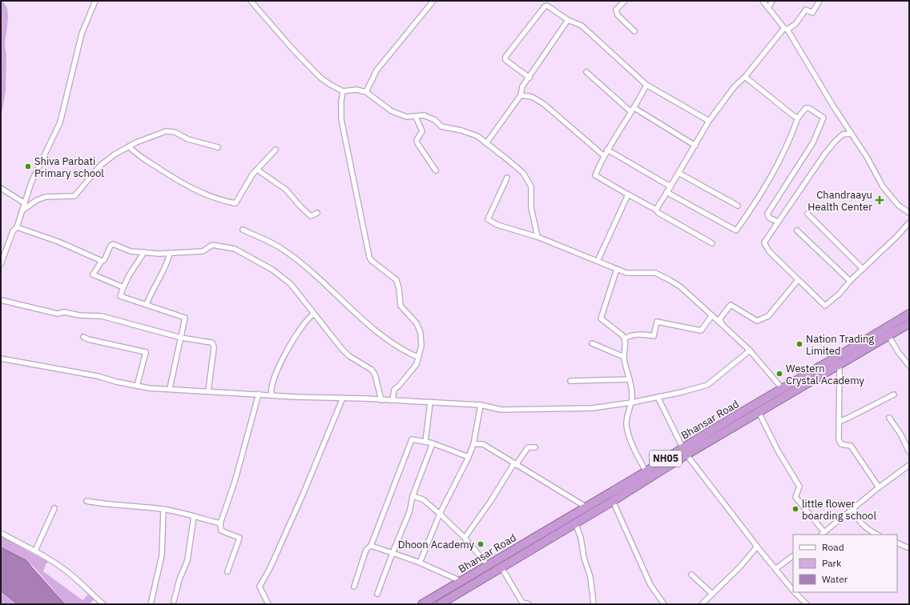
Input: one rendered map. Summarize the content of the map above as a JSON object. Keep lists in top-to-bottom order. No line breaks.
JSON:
{"streets":{"highway":["Bhansar Road","NH05"]},"places":{"other":["Shiva Parbati Primary school","Nation Trading Limited","Western Crystal Academy","little flower boarding school","Dhoon Academy"],"health":["Chandraayu Health Center"]},"legend":["Road","Park","Water"]}
